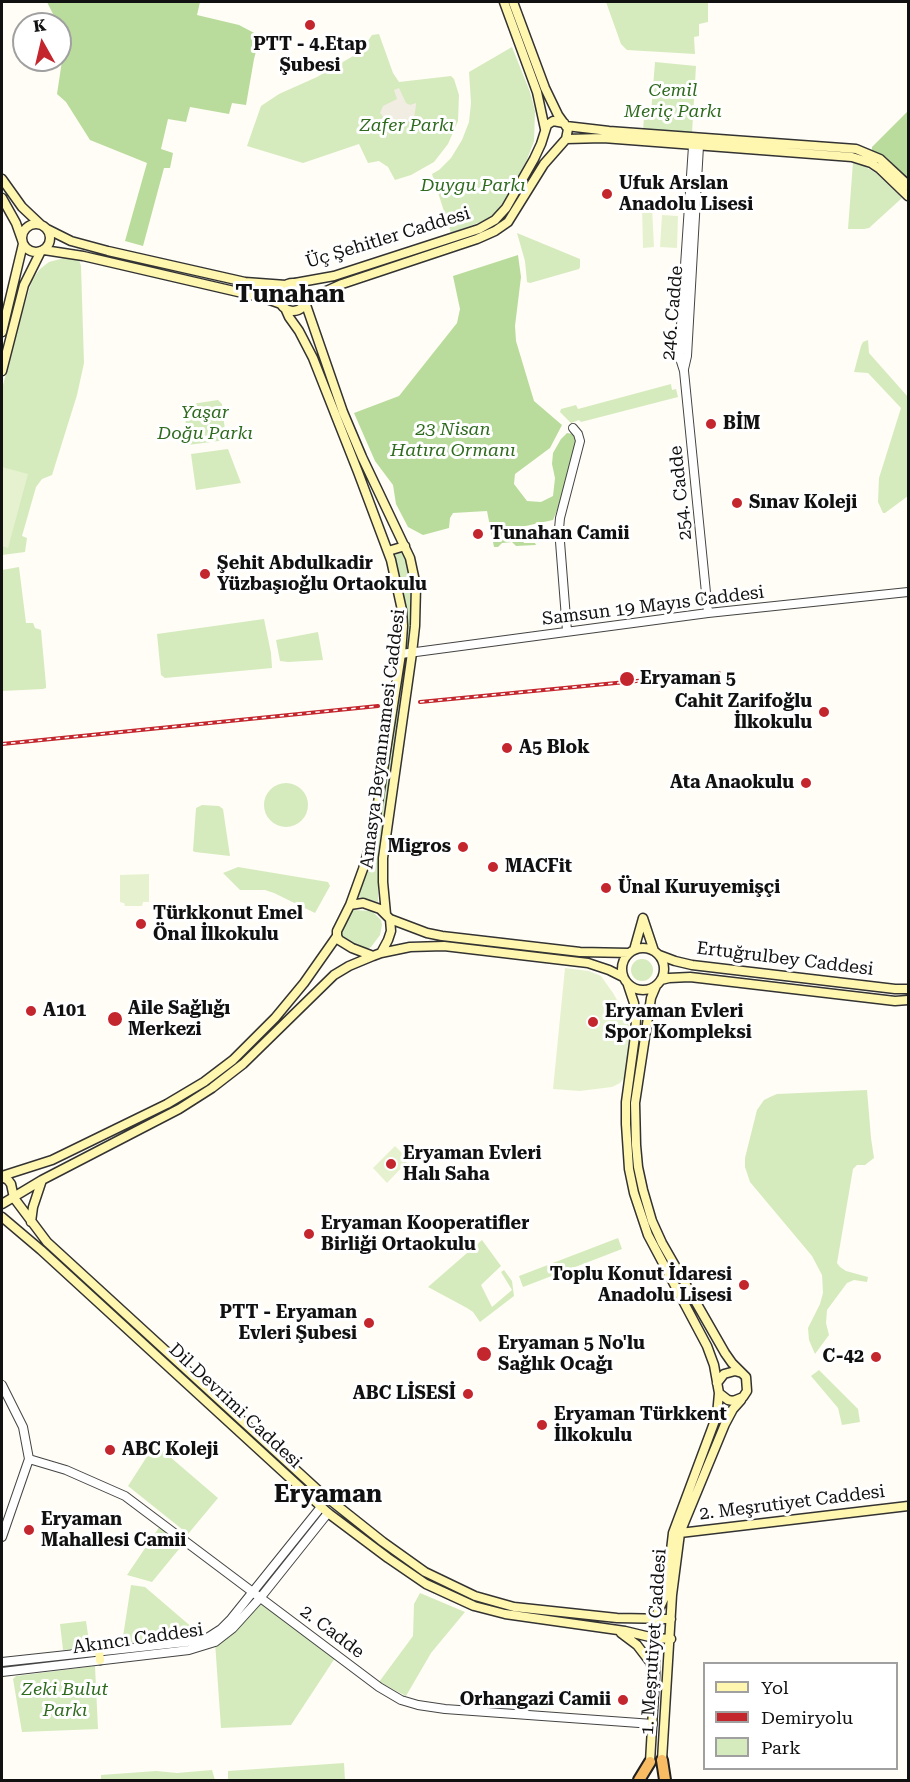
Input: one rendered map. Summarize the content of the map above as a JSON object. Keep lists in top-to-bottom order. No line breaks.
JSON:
{"streets":{"main road":["Üç Şehitler Caddesi","Amasya Beyannamesi Caddesi","Ertuğrulbey Caddesi","Dil Devrimi Caddesi","2. Meşrutiyet Caddesi","1. Meşrutiyet Caddesi"],"street":["246. Cadde","254. Cadde","Samsun 19 Mayıs Caddesi","2. Cadde","Akıncı Caddesi"]},"crossings":[["Üç Şehitler Caddesi","Amasya Beyannamesi Caddesi"],["246. Cadde","254. Cadde"],["254. Cadde","Samsun 19 Mayıs Caddesi"],["Samsun 19 Mayıs Caddesi","Amasya Beyannamesi Caddesi"],["Dil Devrimi Caddesi","Akıncı Caddesi"],["Dil Devrimi Caddesi","1. Meşrutiyet Caddesi"],["2. Meşrutiyet Caddesi","1. Meşrutiyet Caddesi"],["2. Cadde","Akıncı Caddesi"],["2. Cadde","1. Meşrutiyet Caddesi"]],"districts":["Tunahan","Eryaman"],"parks":["Cemil Meriç Parkı","Zafer Parkı","Duygu Parkı","Yaşar Doğu Parkı","23 Nisan Hatıra Ormanı","Zeki Bulut Parkı"],"places":["PTT - 4.Etap Şubesi","Ufuk Arslan Anadolu Lisesi","BİM","Sınav Koleji","Tunahan Camii","Şehit Abdulkadir Yüzbaşıoğlu Ortaokulu","Eryaman 5","Cahit Zarifoğlu İlkokulu","A5 Blok","Ata Anaokulu","Migros","MACFit","Ünal Kuruyemişçi","Türkkonut Emel Önal İlkokulu","A101","Aile Sağlığı Merkezi","Eryaman Evleri Spor Kompleksi","Eryaman Evleri Halı Saha","Eryaman Kooperatifler Birliği Ortaokulu","Toplu Konut İdaresi Anadolu Lisesi","PTT - Eryaman Evleri Şubesi","Eryaman 5 No'lu Sağlık Ocağı","C-42","ABC LİSESİ","Eryaman Türkkent İlkokulu","ABC Koleji","Eryaman Mahallesi Camii","Orhangazi Camii"],"legend":["Yol","Demiryolu","Park"],"north":"top"}
